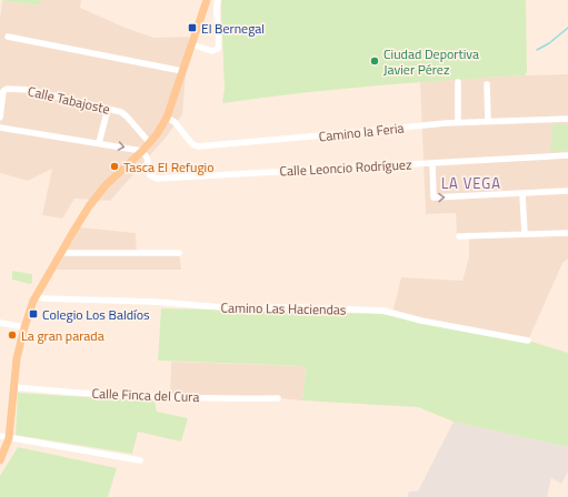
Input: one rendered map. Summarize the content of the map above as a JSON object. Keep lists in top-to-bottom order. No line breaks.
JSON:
{"streets":{"street":["Calle Tabajoste","Camino la Feria","Calle Leoncio Rodríguez","Camino Las Haciendas","Calle Finca del Cura"]},"districts":["LA VEGA"],"places":{"transit":["El Bernegal","Colegio Los Baldíos"],"other":["Ciudad Deportiva Javier Pérez","Tasca El Refugio","La gran parada"]}}
